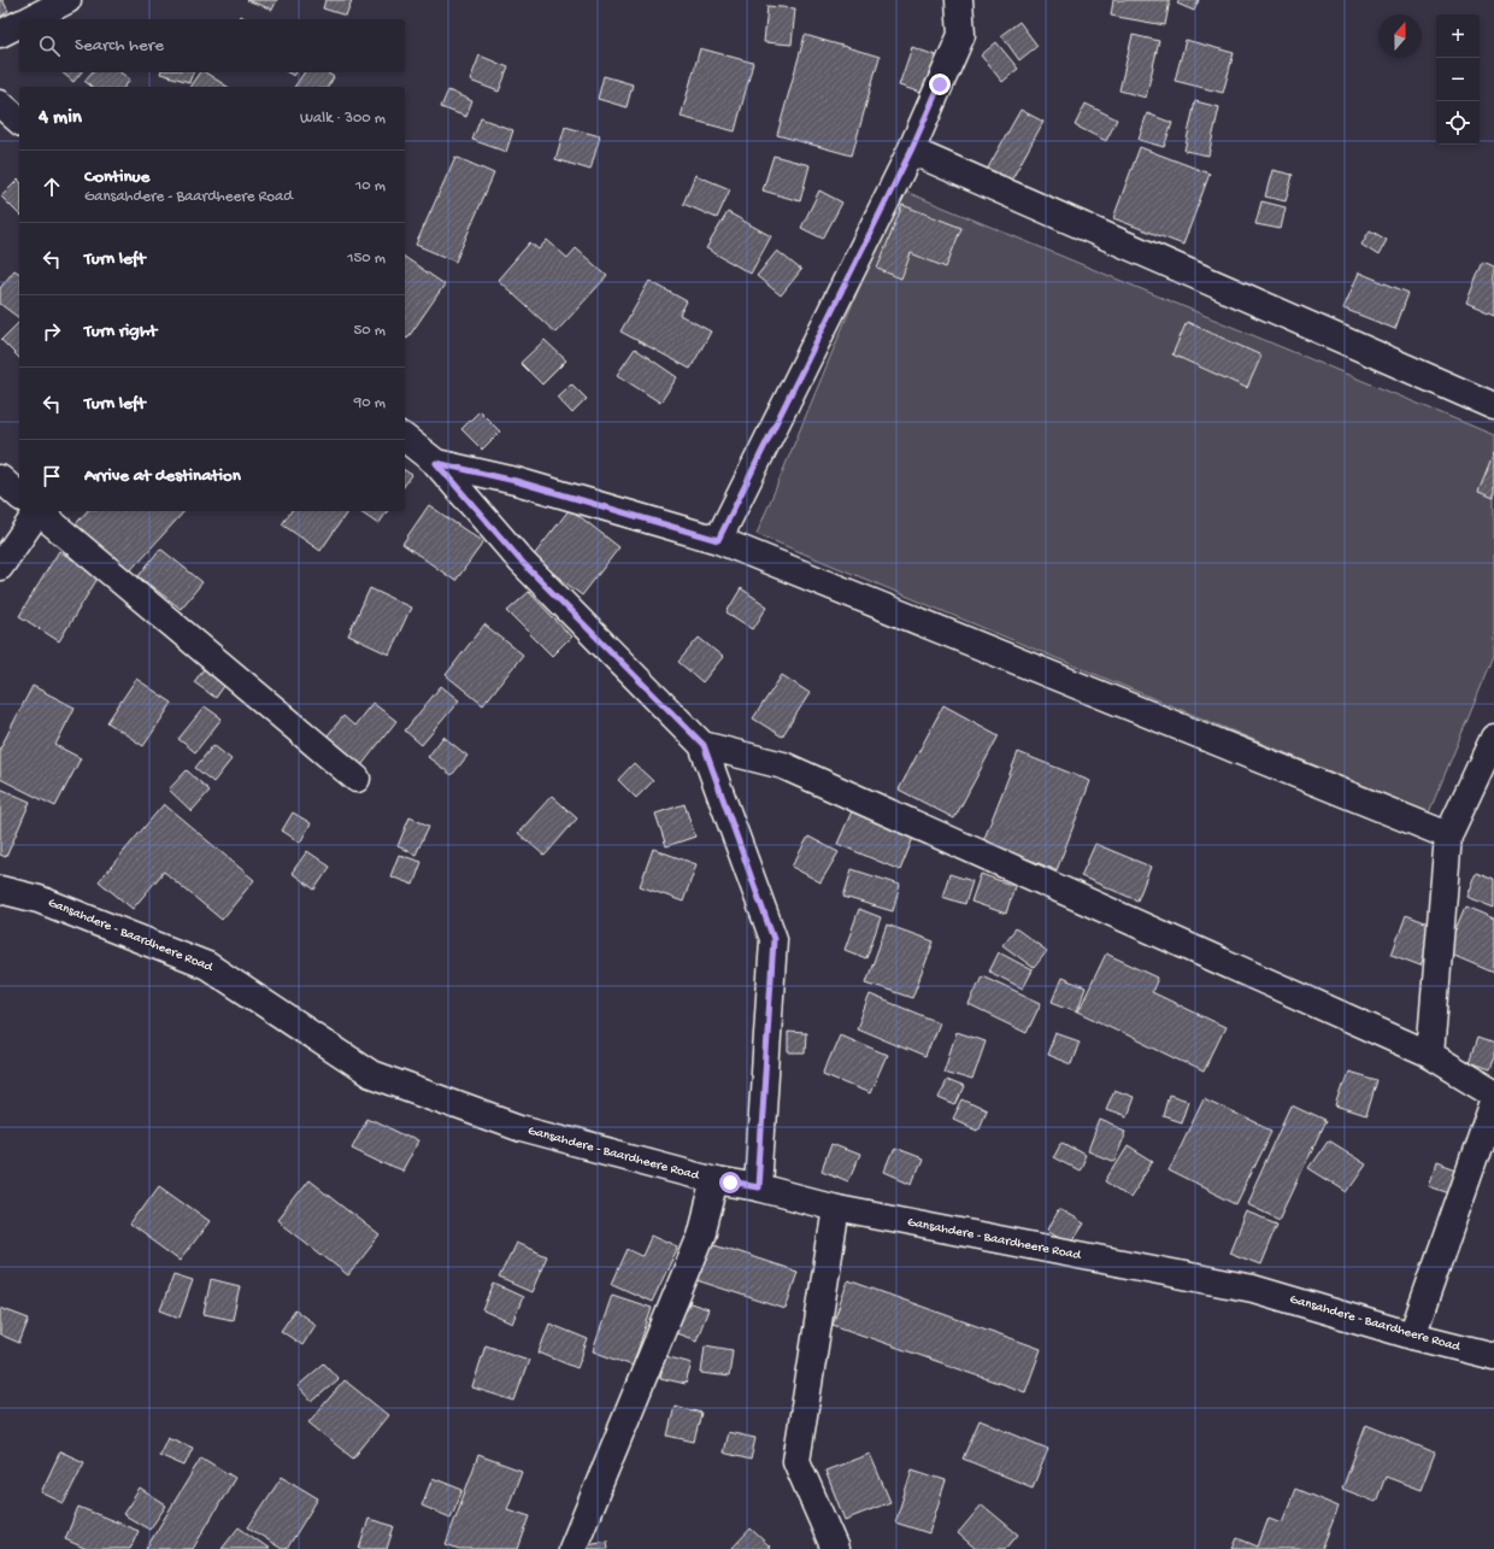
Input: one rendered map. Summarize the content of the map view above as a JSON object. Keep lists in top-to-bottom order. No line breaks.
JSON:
{"streets":{"street":["Gansahdere - Baardheere Road"]},"north":"top","page":{"map_buttons":["+","−"],"search":"Search here","heading":["4 min","Walk · 300 m"],"list":[["Continue","Gansahdere - Baardheere Road","10 m"],["Turn left","150 m"],["Turn right","50 m"],["Turn left","90 m"],"Arrive at destination"]}}
